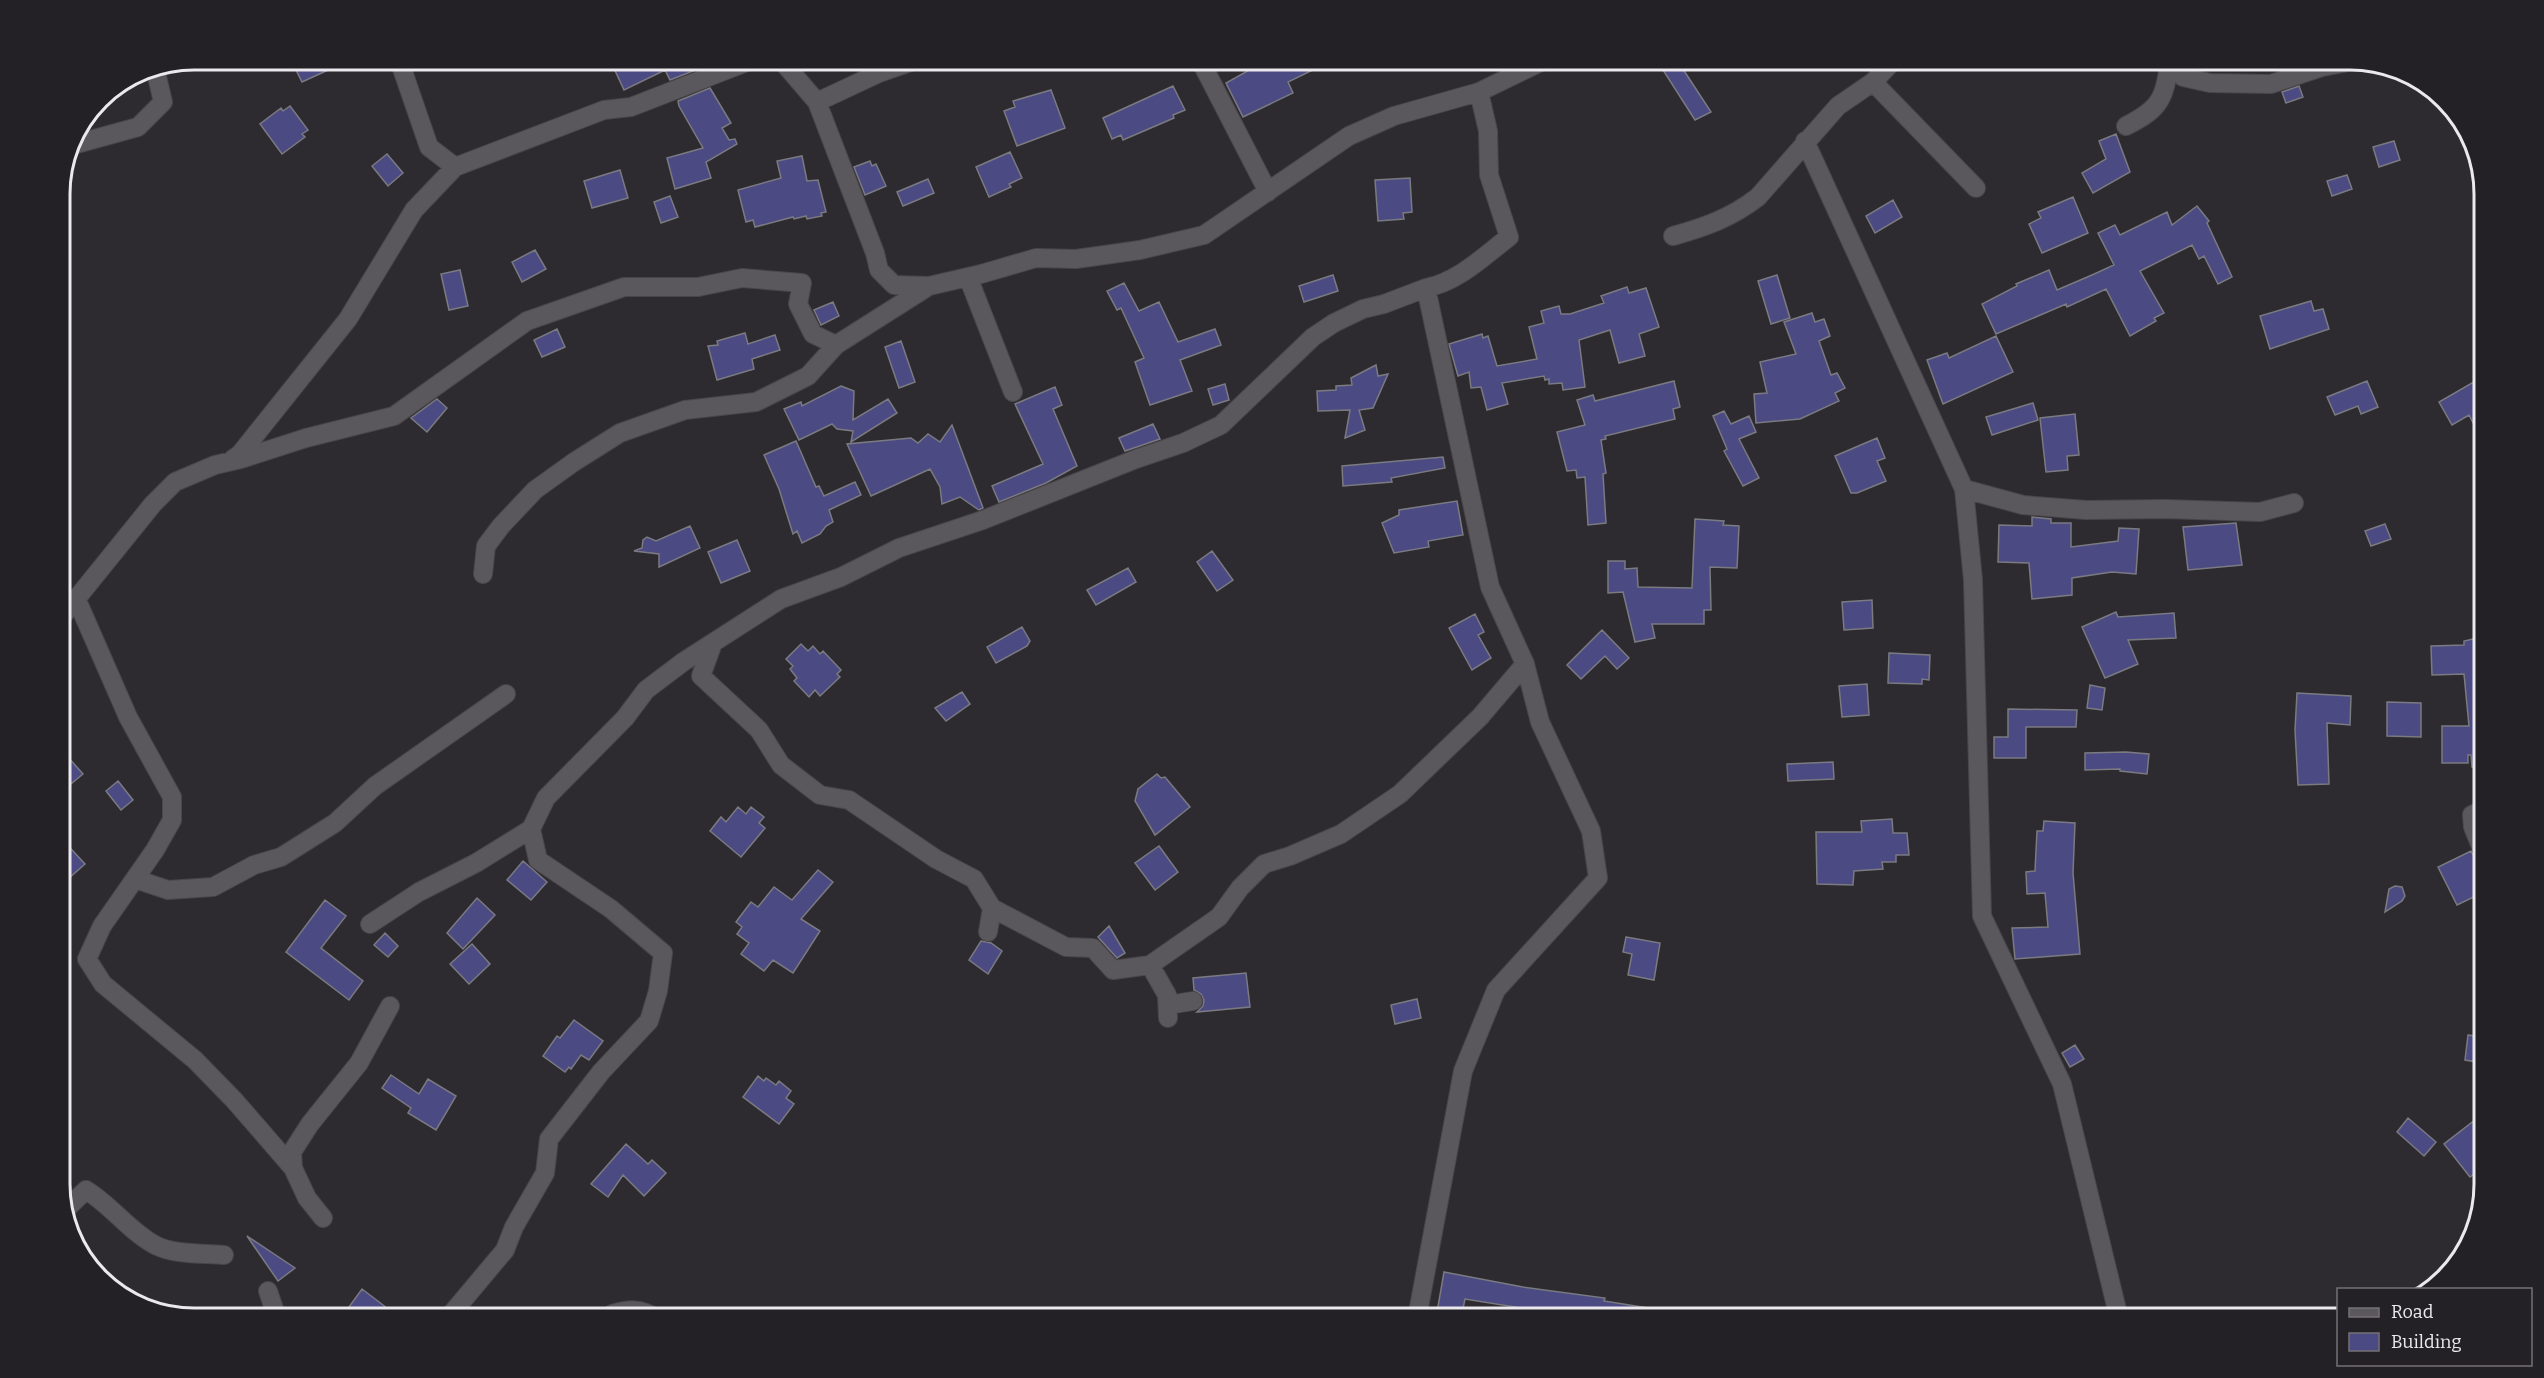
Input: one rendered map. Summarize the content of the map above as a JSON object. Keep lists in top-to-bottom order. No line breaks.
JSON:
{"legend":["Road","Building"]}
